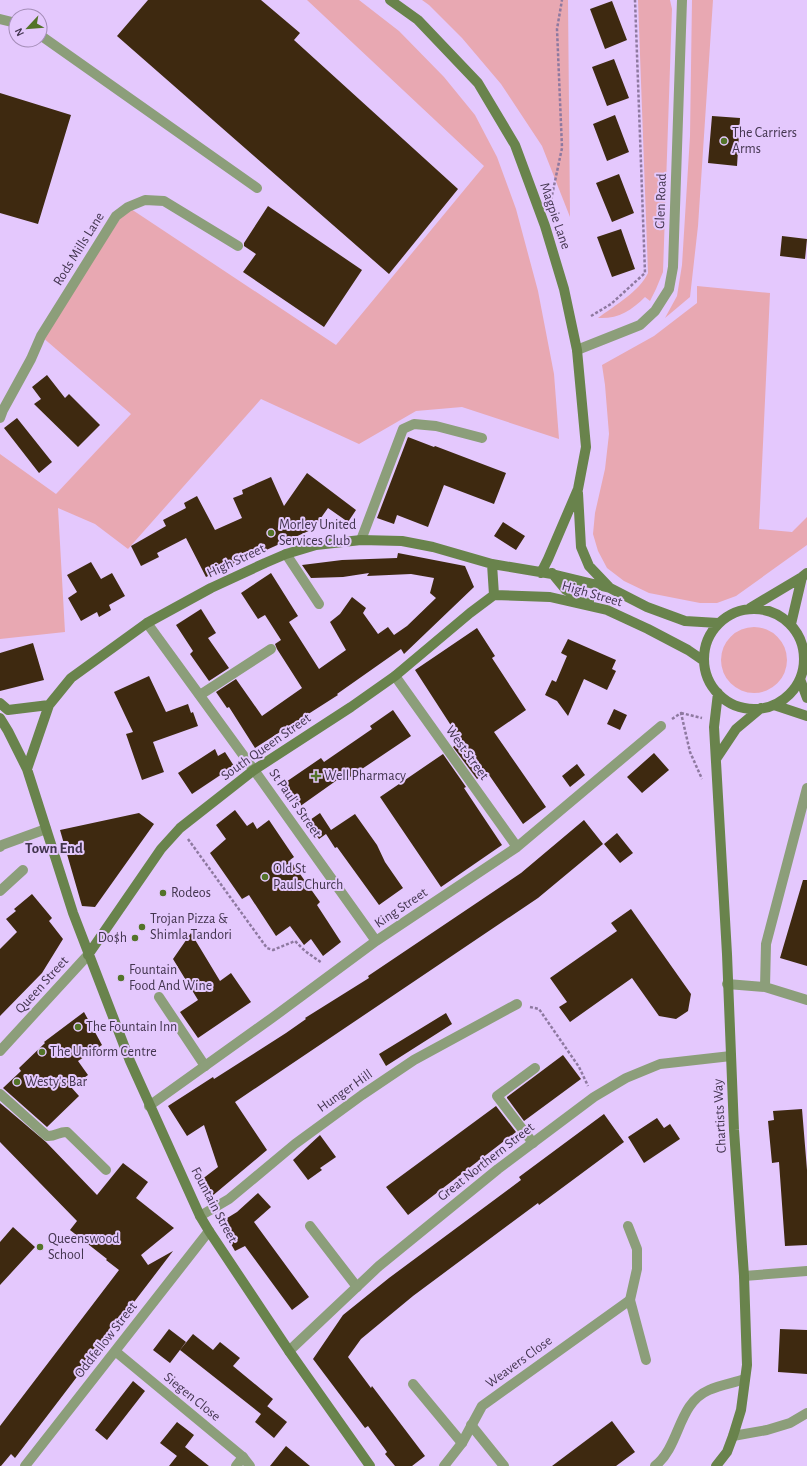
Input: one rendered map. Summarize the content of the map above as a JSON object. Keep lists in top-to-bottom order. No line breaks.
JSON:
{"streets":{"street":["Glen Road","Magpie Lane","Rods Mills Lane","High Street","South Queen Street","West Street","St Paul's Street","King Street","Queen Street","Hunger Hill","Chartists Way","Great Northern Street","Fountain Street","Oddfellow Street","Weavers Close","Siegen Close"]},"crossings":[["Glen Road","Magpie Lane"],["Magpie Lane","High Street"],["High Street","South Queen Street"],["High Street","St Paul's Street"],["High Street","Chartists Way"],["High Street","Fountain Street"],["South Queen Street","West Street"],["South Queen Street","St Paul's Street"],["South Queen Street","Queen Street"],["South Queen Street","Fountain Street"],["West Street","King Street"],["St Paul's Street","King Street"],["King Street","Fountain Street"],["Queen Street","Fountain Street"],["Hunger Hill","Fountain Street"],["Chartists Way","Great Northern Street"],["Great Northern Street","Fountain Street"],["Fountain Street","Oddfellow Street"],["Oddfellow Street","Siegen Close"]],"districts":["Town End"],"places":{"other":["The Carriers Arms","Morley United Services Club","Old St Pauls Church","Rodeos","Trojan Pizza & Shimla Tandori","Do$h","Fountain Food And Wine","The Fountain Inn","The Uniform Centre","Westy's Bar","Queenswood School"],"health":["Well Pharmacy"]},"north":"bottom left"}
